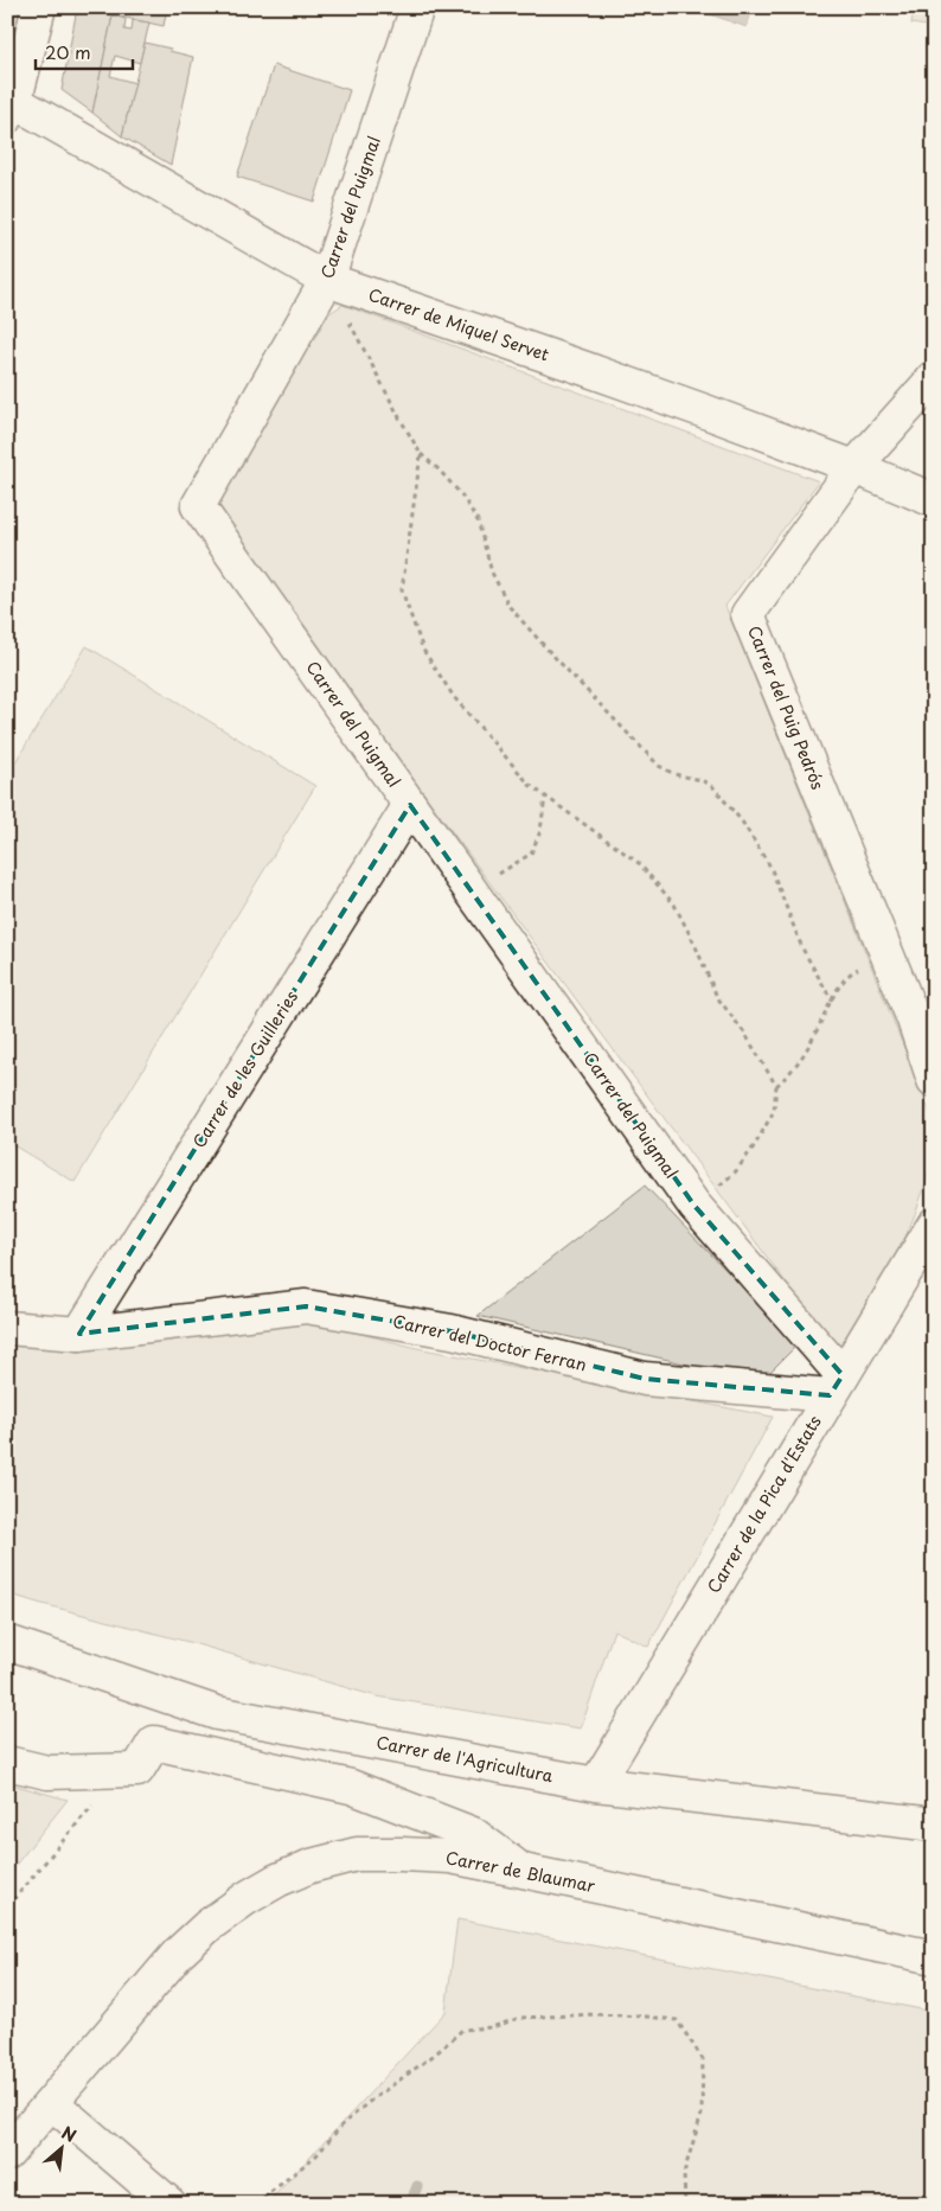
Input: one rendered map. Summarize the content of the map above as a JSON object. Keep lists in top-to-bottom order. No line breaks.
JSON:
{"streets":{"street":["Carrer del Puigmal","Carrer de Miquel Servet","Carrer del Puig Pedrós","Carrer de les Guilleries","Carrer del Doctor Ferran","Carrer de la Pica d'Estats","Carrer de l'Agricultura","Carrer de Blaumar"]},"crossings":[["Carrer del Puigmal","Carrer de Miquel Servet"],["Carrer del Puigmal","Carrer de les Guilleries"],["Carrer del Puigmal","Carrer del Doctor Ferran"],["Carrer del Puigmal","Carrer de la Pica d'Estats"],["Carrer de Miquel Servet","Carrer del Puig Pedrós"],["Carrer de les Guilleries","Carrer del Doctor Ferran"],["Carrer del Doctor Ferran","Carrer de la Pica d'Estats"],["Carrer de la Pica d'Estats","Carrer de l'Agricultura"]],"scale_bar":"20 m","north":"top right"}
